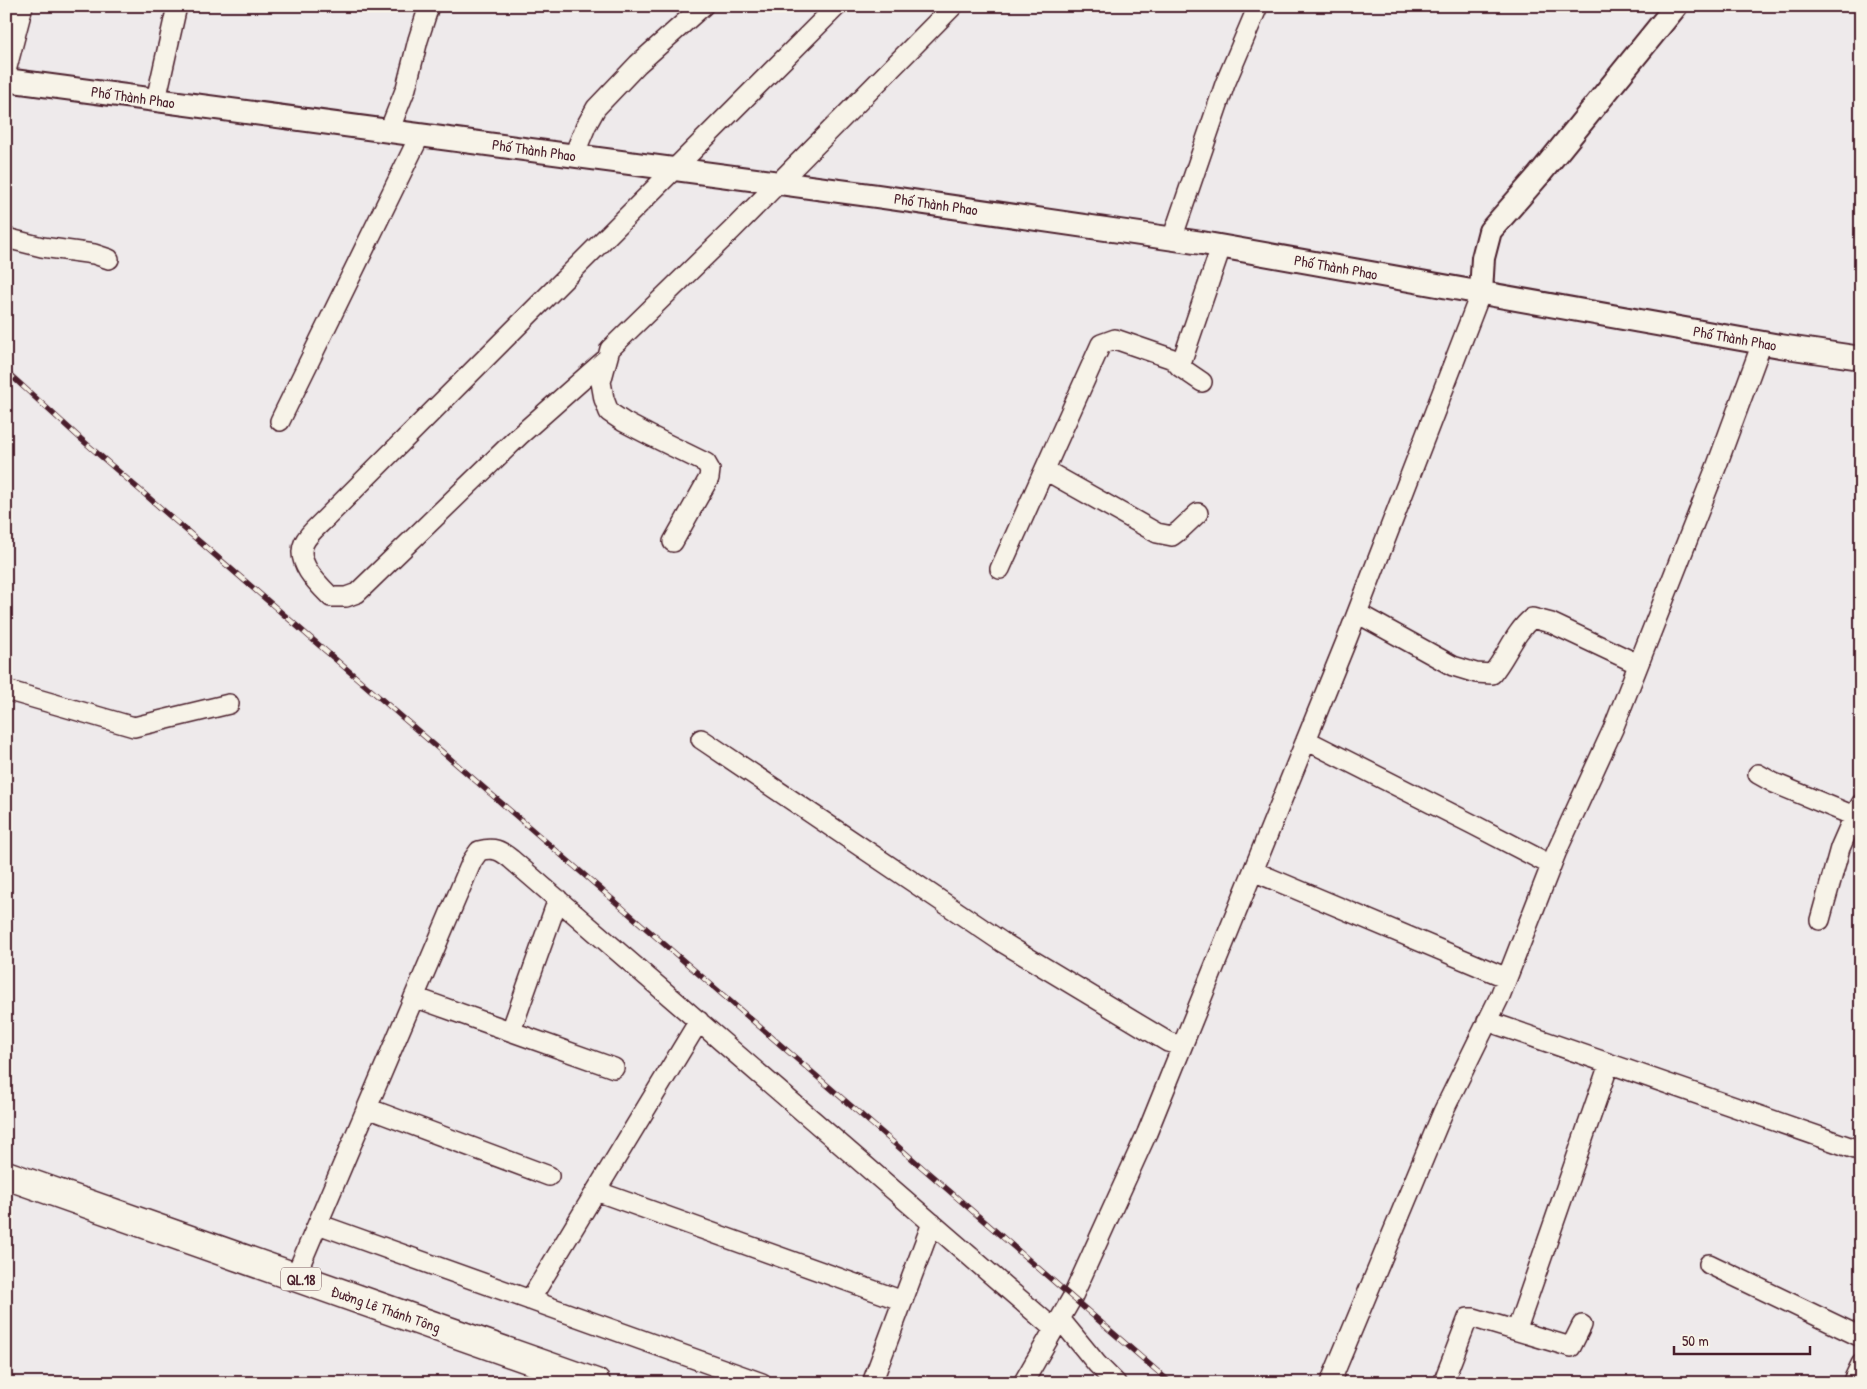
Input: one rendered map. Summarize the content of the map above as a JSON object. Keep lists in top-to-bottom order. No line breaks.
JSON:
{"streets":{"highway":["QL.18","Đường Lê Thánh Tông"],"street":["Phố Thành Phao"]},"scale_bar":"50 m"}
